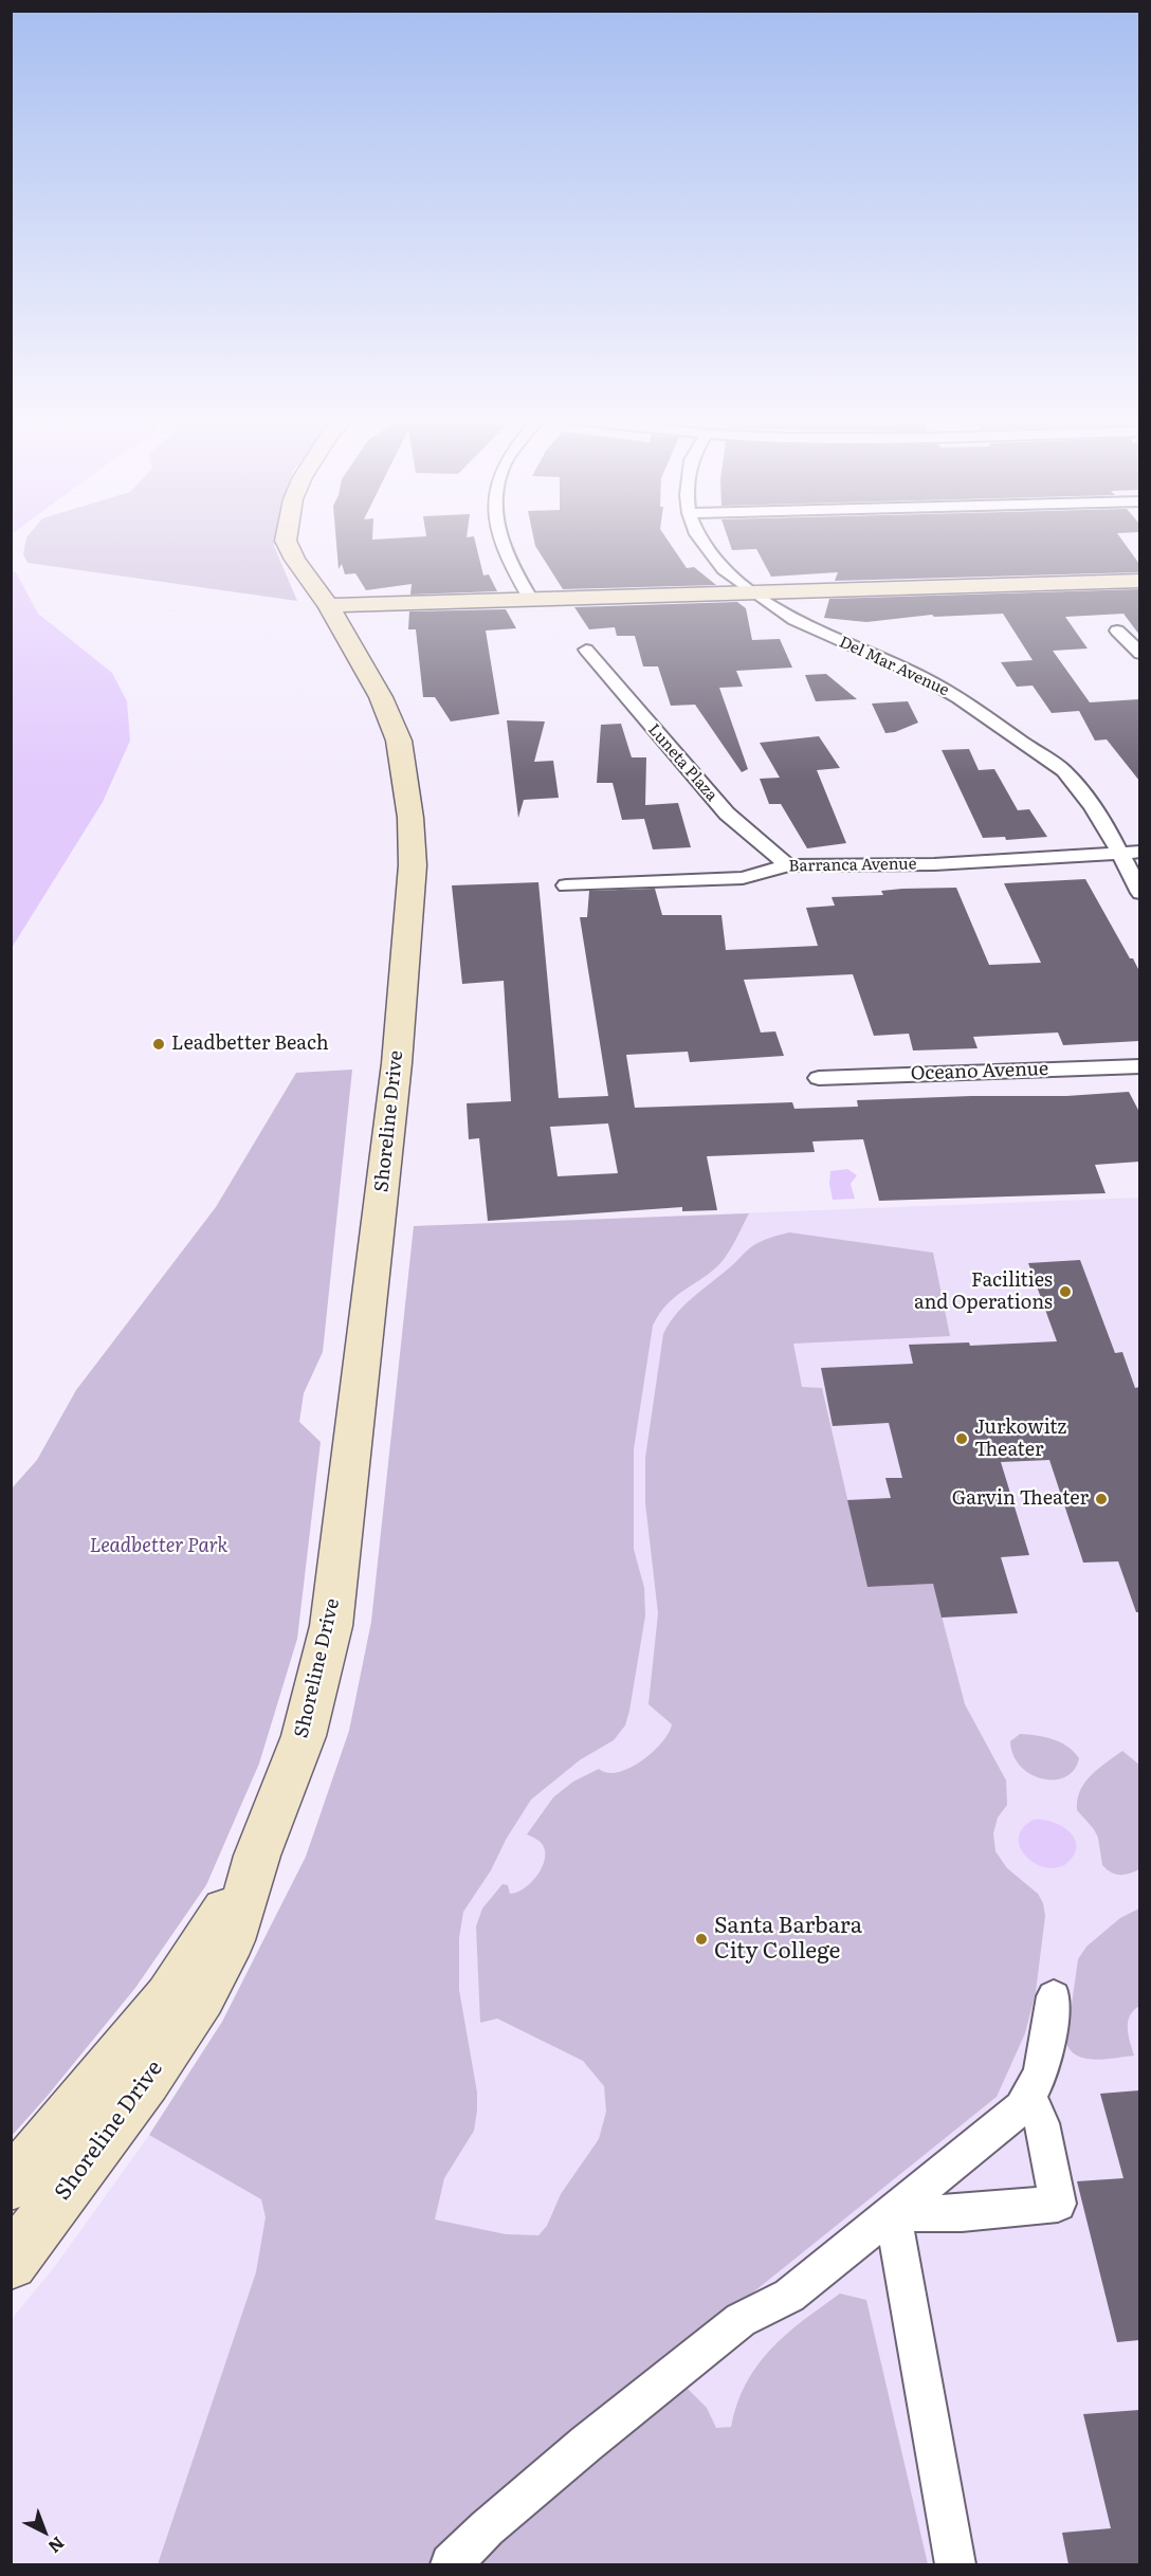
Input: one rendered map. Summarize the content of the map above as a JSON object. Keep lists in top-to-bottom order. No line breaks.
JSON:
{"streets":{"main road":["Shoreline Drive"],"street":["Del Mar Avenue","Luneta Plaza","Barranca Avenue","Oceano Avenue"]},"crossings":[["Del Mar Avenue","Barranca Avenue"],["Luneta Plaza","Barranca Avenue"]],"parks":["Leadbetter Park"],"places":["Leadbetter Beach","Facilities and Operations","Jurkowitz Theater","Garvin Theater","Santa Barbara City College"],"north":"bottom right"}
